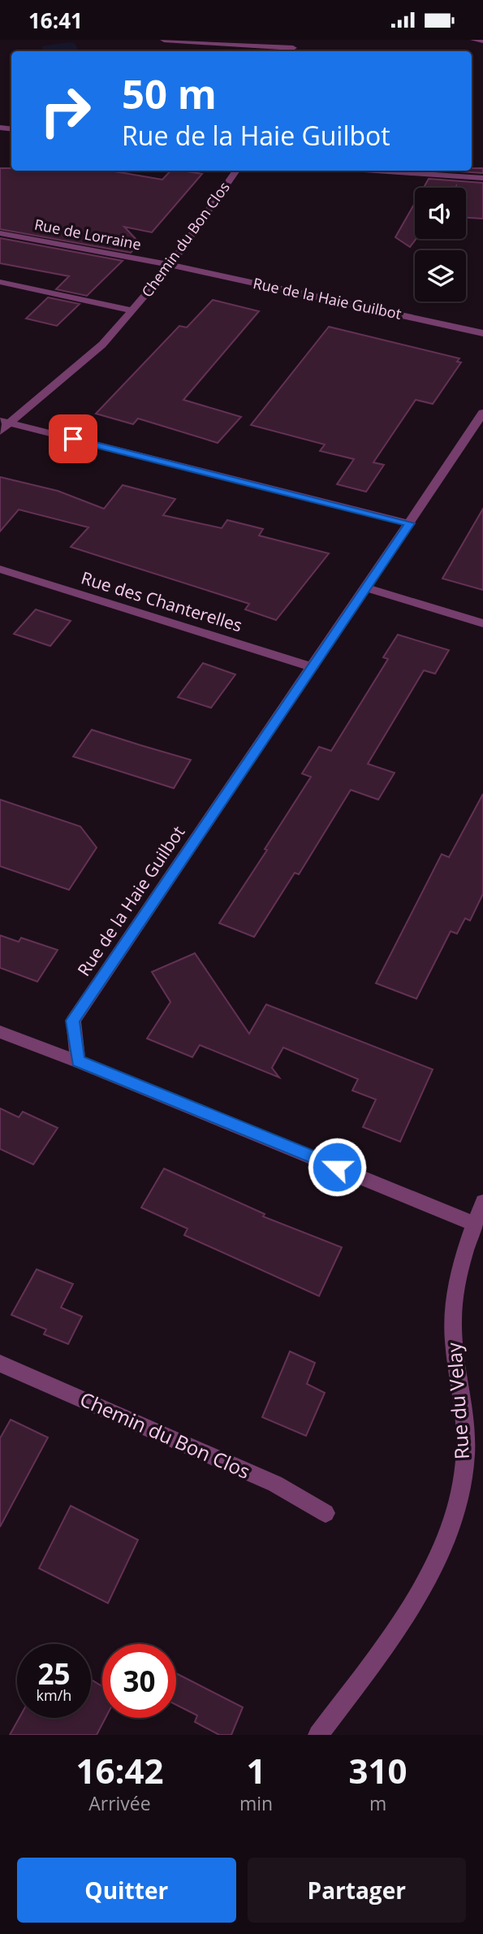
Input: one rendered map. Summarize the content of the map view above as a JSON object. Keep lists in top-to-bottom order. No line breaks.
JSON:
{"streets":{"street":["Rue de Lorraine","Chemin du Bon Clos","Rue de la Haie Guilbot","Rue des Chanterelles","Rue du Velay"]},"crossings":[["Rue de Lorraine","Chemin du Bon Clos"],["Rue de Lorraine","Rue de la Haie Guilbot"],["Chemin du Bon Clos","Rue de la Haie Guilbot"],["Rue de la Haie Guilbot","Rue des Chanterelles"]],"page":{"status":"16:41","turn":["50 m","Rue de la Haie Guilbot"],"speed":"25 km/h","limit":"30","eta":["16:42","Arrivée","1","min","310","m"],"buttons":["Quitter","Partager"]}}
